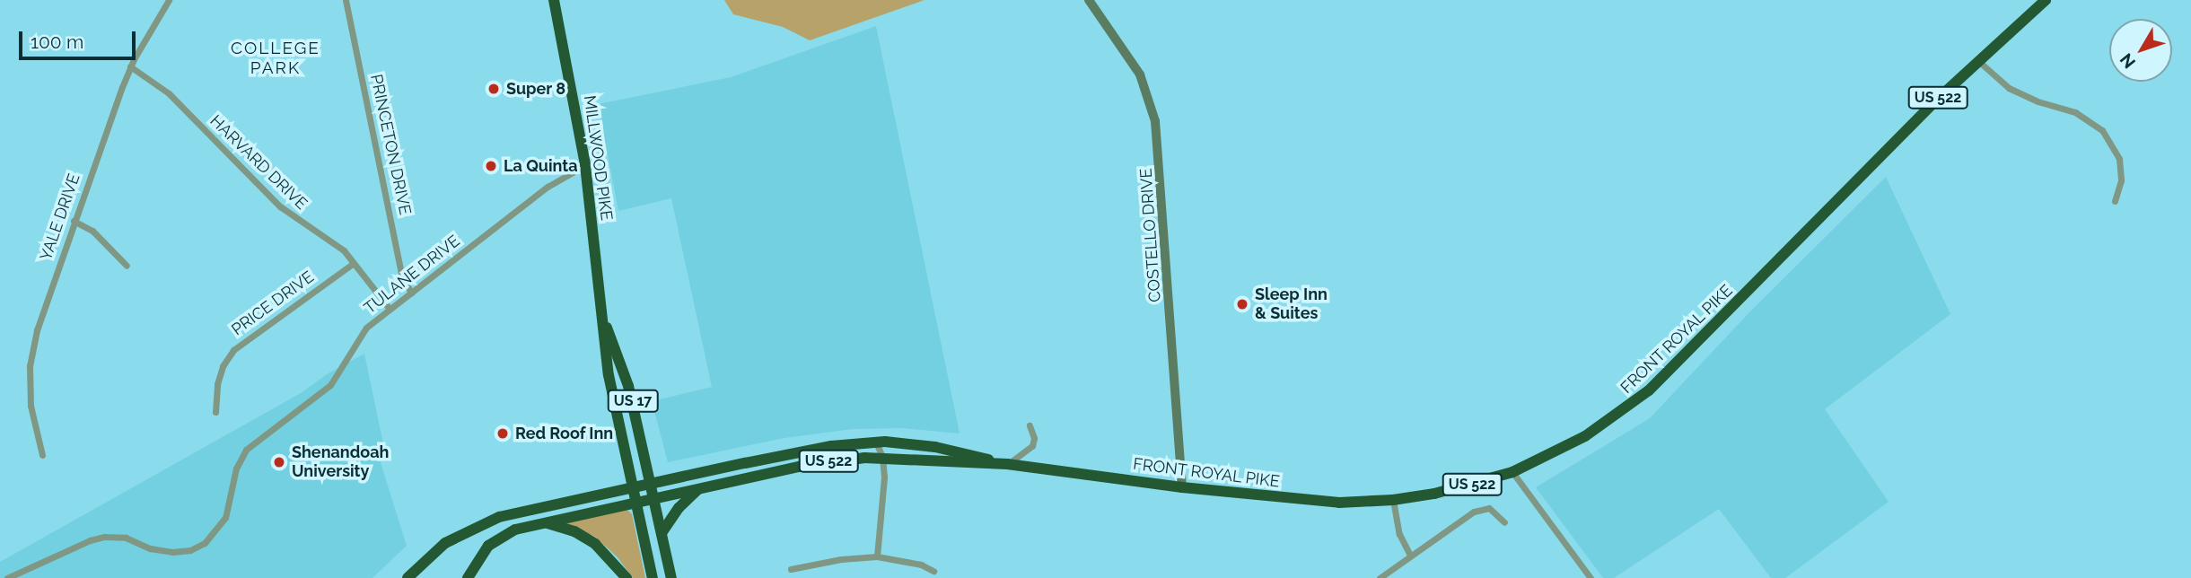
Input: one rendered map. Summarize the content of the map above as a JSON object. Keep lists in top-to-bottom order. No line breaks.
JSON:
{"streets":{"highway":["US 522","MILLWOOD PIKE","FRONT ROYAL PIKE","US 17"],"street":["PRINCETON DRIVE","HARVARD DRIVE","YALE DRIVE","COSTELLO DRIVE","TULANE DRIVE","PRICE DRIVE"]},"crossings":[["PRINCETON DRIVE","TULANE DRIVE"],["MILLWOOD PIKE","TULANE DRIVE"],["MILLWOOD PIKE","FRONT ROYAL PIKE"],["HARVARD DRIVE","YALE DRIVE"],["HARVARD DRIVE","TULANE DRIVE"],["HARVARD DRIVE","PRICE DRIVE"],["COSTELLO DRIVE","FRONT ROYAL PIKE"]],"districts":["COLLEGE PARK"],"places":["Super 8","La Quinta","Sleep Inn & Suites","Red Roof Inn","Shenandoah University"],"scale_bar":"100 m","north":"bottom left"}
